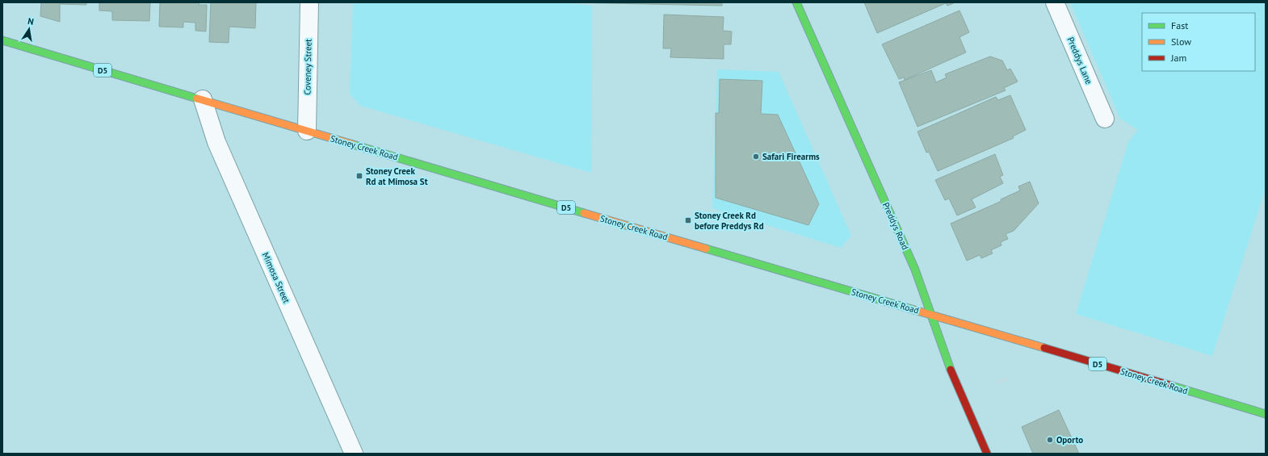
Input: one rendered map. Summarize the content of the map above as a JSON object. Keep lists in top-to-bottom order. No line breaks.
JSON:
{"streets":{"main road":["D5","Stoney Creek Road","Preddys Road"],"street":["Preddys Lane","Coveney Street","Mimosa Street"]},"crossings":[["Coveney Street","Stoney Creek Road"],["Stoney Creek Road","Preddys Road"],["Stoney Creek Road","Mimosa Street"]],"places":{"other":["Safari Firearms","Oporto"],"transit":["Stoney Creek Rd at Mimosa St","Stoney Creek Rd before Preddys Rd"]},"legend":["Fast","Slow","Jam"],"north":"top"}
